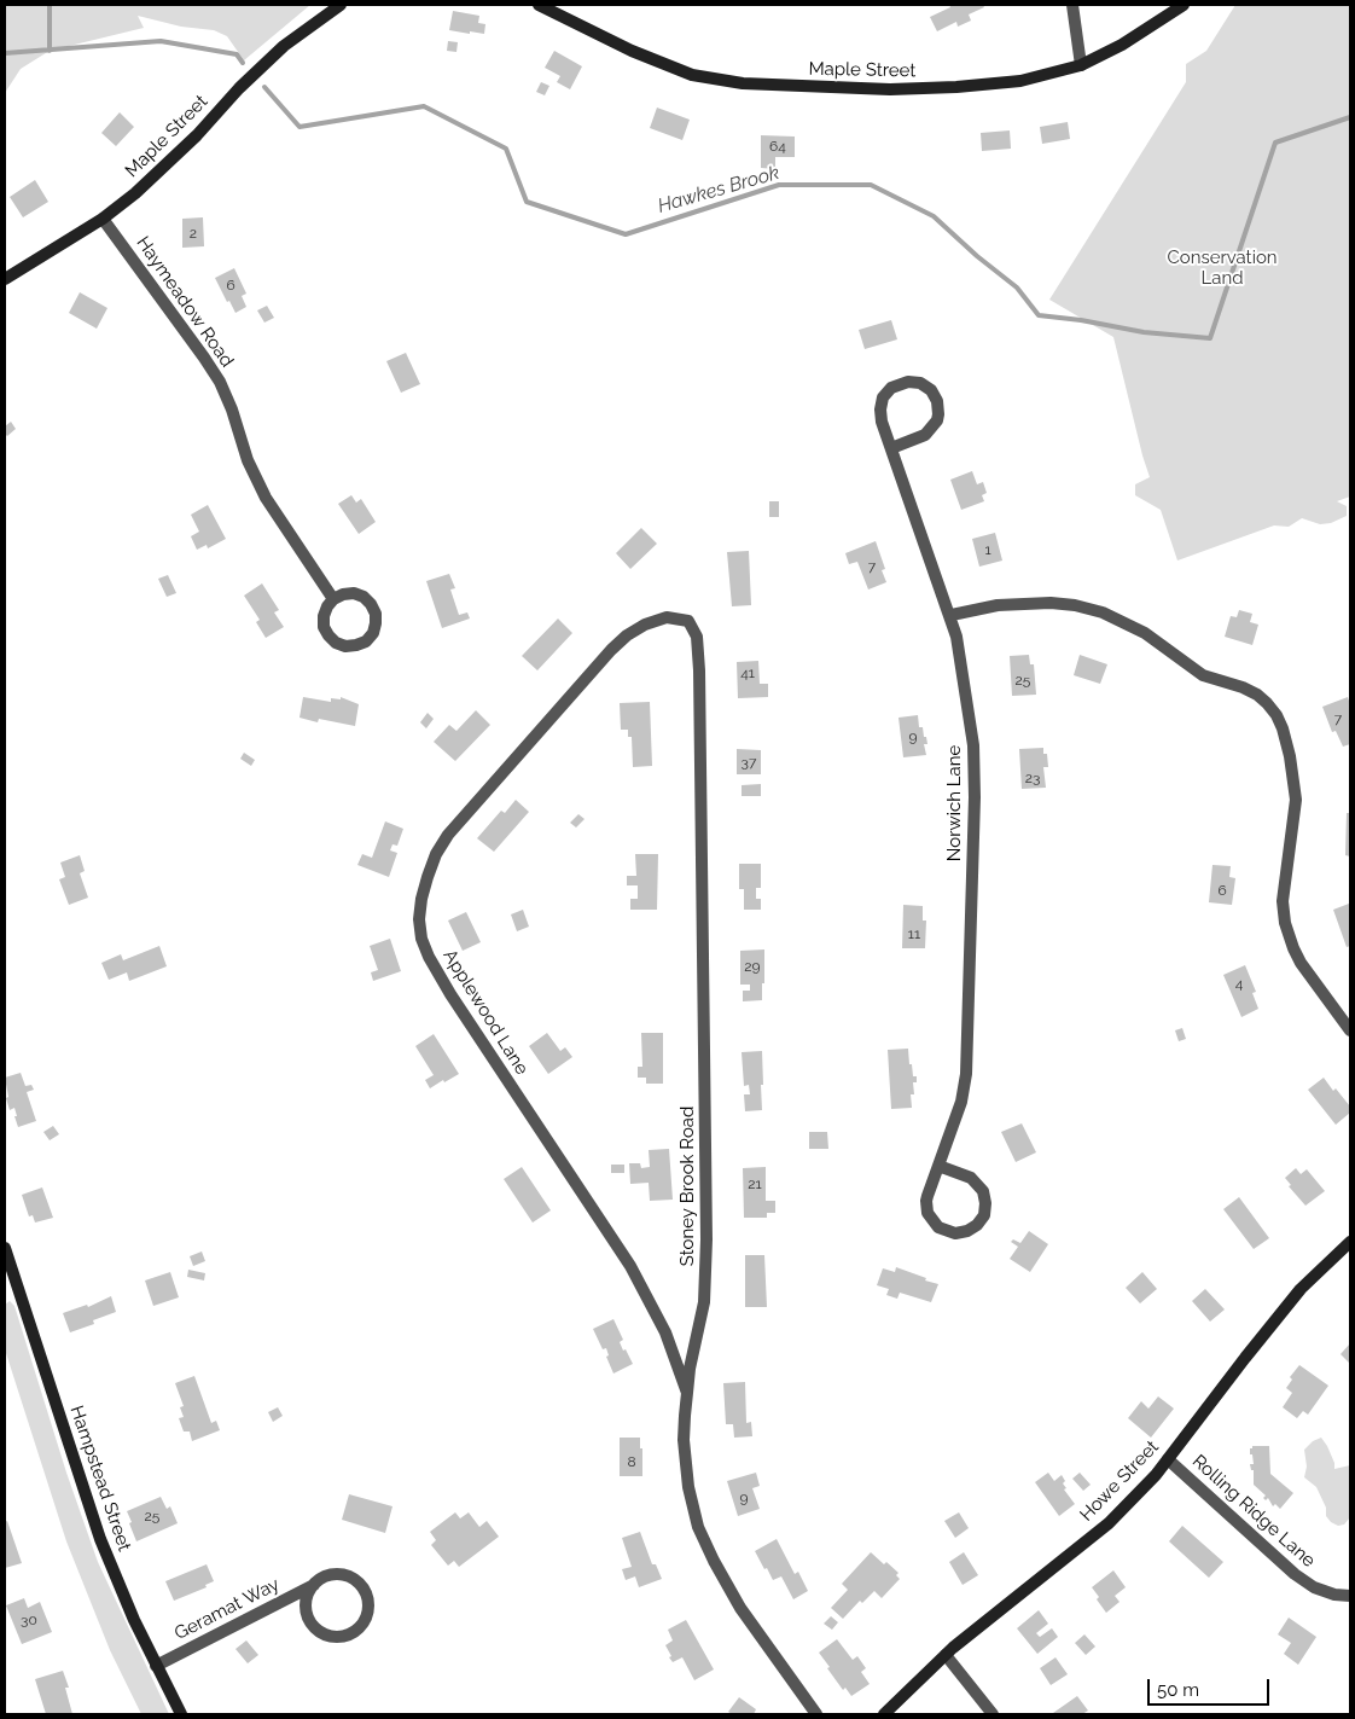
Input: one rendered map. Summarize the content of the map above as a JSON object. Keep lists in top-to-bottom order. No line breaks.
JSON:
{"streets":{"street":["Maple Street","Haymeadow Road","Norwich Lane","Applewood Lane","Stoney Brook Road","Hampstead Street","Howe Street","Rolling Ridge Lane","Geramat Way"]},"crossings":[["Maple Street","Haymeadow Road"],["Applewood Lane","Stoney Brook Road"],["Hampstead Street","Geramat Way"],["Howe Street","Rolling Ridge Lane"]],"water":["Hawkes Brook"],"parks":["Conservation Land"],"house_numbers":["64","2","6","1","7","41","25","7","9","37","23","6","11","29","4","21","8","9","25","30"],"scale_bar":"50 m"}
